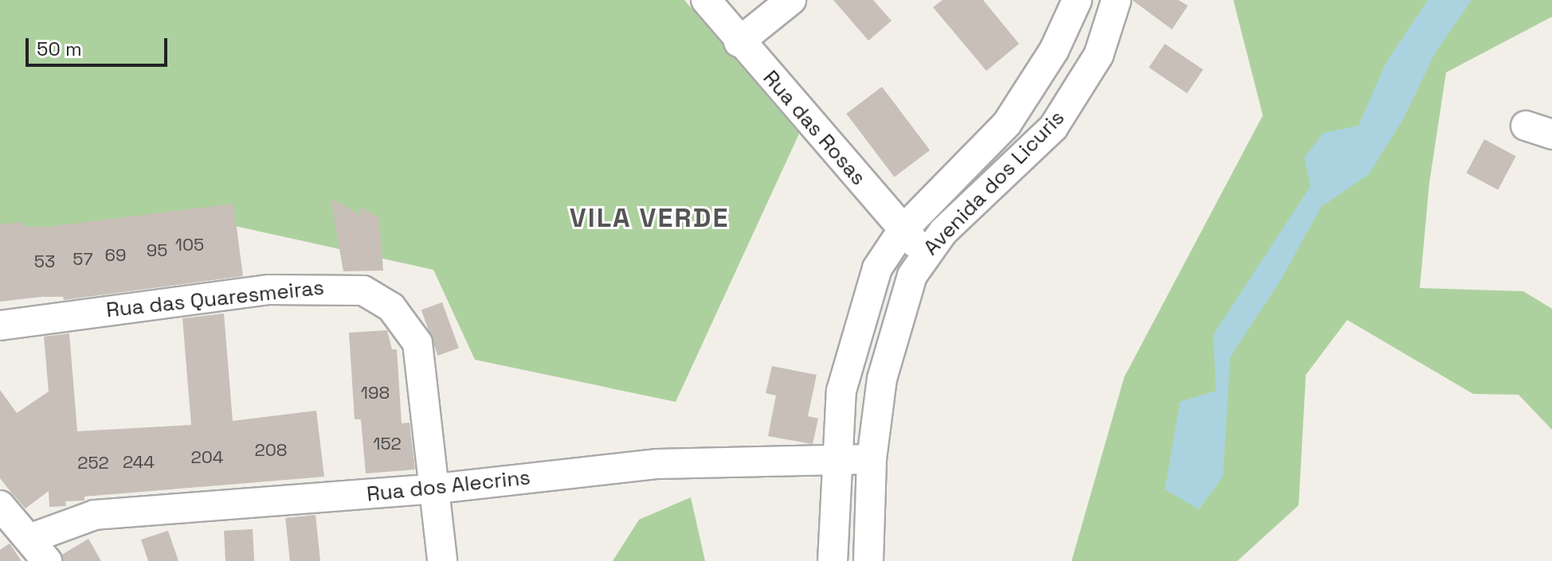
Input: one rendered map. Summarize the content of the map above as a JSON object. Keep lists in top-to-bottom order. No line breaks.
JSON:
{"streets":{"street":["Rua das Rosas","Avenida dos Licuris","Rua das Quaresmeiras","Rua dos Alecrins"]},"crossings":[["Rua das Rosas","Avenida dos Licuris"],["Avenida dos Licuris","Rua dos Alecrins"],["Rua das Quaresmeiras","Rua dos Alecrins"]],"districts":["VILA VERDE"],"house_numbers":["105","95","69","57","53","198","152","208","204","244","252"],"scale_bar":"50 m"}
